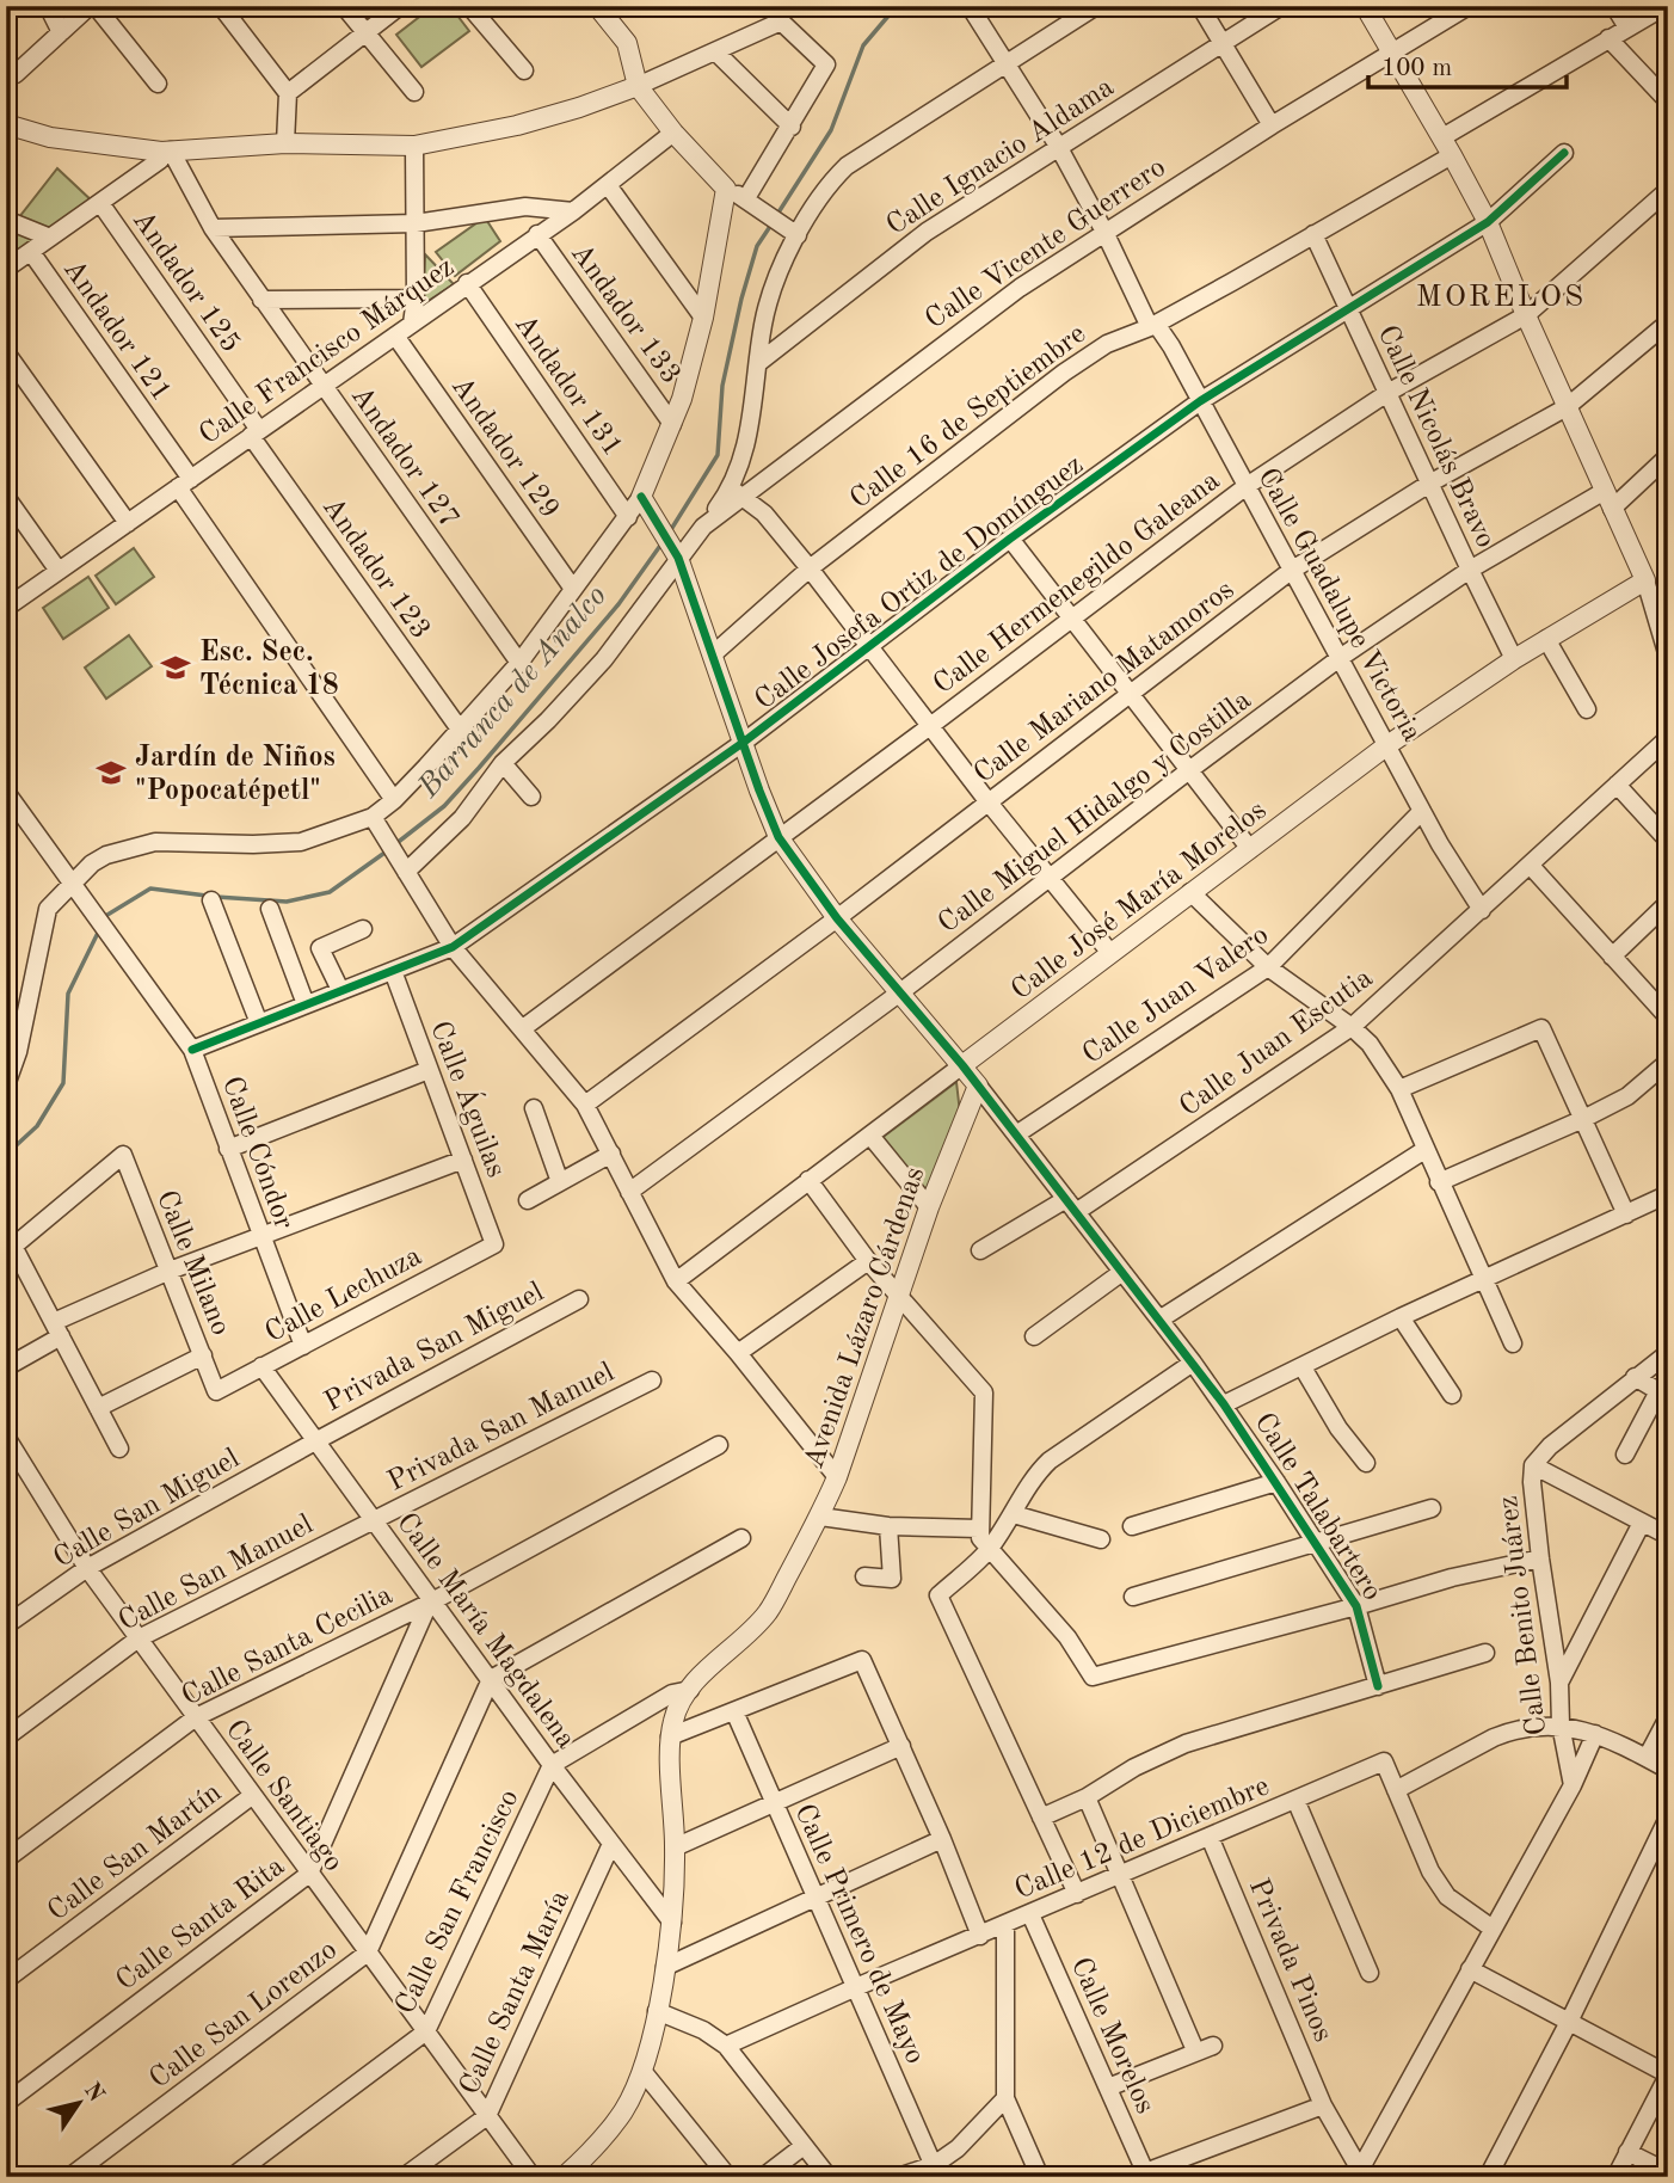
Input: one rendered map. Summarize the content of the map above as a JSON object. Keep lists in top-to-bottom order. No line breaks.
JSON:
{"streets":{"street":["Calle Ignacio Aldama","Calle Vicente Guerrero","Andador 125","Andador 133","Andador 121","Calle Francisco Márquez","Andador 131","Calle 16 de Septiembre","Calle Nicolás Bravo","Andador 129","Andador 127","Andador 123","Calle Josefa Ortiz de Domínguez","Calle Hermenegildo Galeana","Calle Guadalupe Victoria","Calle Mariano Matamoros","Calle Miguel Hidalgo y Costilla","Calle José María Morelos","Calle Juan Valero","Calle Juan Escutia","Calle Águilas","Calle Cóndor","Calle Milano","Calle Lechuza","Avenida Lázaro Cárdenas","Privada San Miguel","Privada San Manuel","Calle Talabartero","Calle San Miguel","Calle San Manuel","Calle Benito Juárez","Calle María Magdalena","Calle Santa Cecilia","Calle Santiago","Calle 12 de Diciembre","Calle San Martín","Calle San Francisco","Calle Santa Rita","Calle Primero de Mayo","Privada Pinos","Calle Santa María","Calle San Lorenzo","Calle Morelos"]},"crossings":[["Calle Ignacio Aldama","Calle Guadalupe Victoria"],["Calle Vicente Guerrero","Calle Guadalupe Victoria"],["Andador 125","Calle Francisco Márquez"],["Andador 125","Andador 123"],["Andador 133","Calle Francisco Márquez"],["Andador 121","Calle Francisco Márquez"],["Calle Francisco Márquez","Andador 131"],["Calle Francisco Márquez","Andador 129"],["Calle Francisco Márquez","Andador 127"],["Calle Francisco Márquez","Andador 123"],["Calle 16 de Septiembre","Calle Nicolás Bravo"],["Calle 16 de Septiembre","Calle Guadalupe Victoria"],["Calle Nicolás Bravo","Calle Josefa Ortiz de Domínguez"],["Calle Nicolás Bravo","Calle Hermenegildo Galeana"],["Calle Nicolás Bravo","Calle Mariano Matamoros"],["Calle Nicolás Bravo","Calle Miguel Hidalgo y Costilla"],["Calle Nicolás Bravo","Calle José María Morelos"],["Calle Josefa Ortiz de Domínguez","Calle Guadalupe Victoria"],["Calle Josefa Ortiz de Domínguez","Calle Águilas"],["Calle Josefa Ortiz de Domínguez","Calle Cóndor"],["Calle Hermenegildo Galeana","Calle Guadalupe Victoria"],["Calle Guadalupe Victoria","Calle Mariano Matamoros"],["Calle Guadalupe Victoria","Calle Miguel Hidalgo y Costilla"],["Calle Guadalupe Victoria","Calle José María Morelos"],["Calle Guadalupe Victoria","Calle Juan Valero"],["Calle Guadalupe Victoria","Calle Juan Escutia"],["Calle Juan Valero","Calle Talabartero"],["Calle Juan Escutia","Calle Talabartero"],["Calle Águilas","Calle Lechuza"],["Calle Cóndor","Calle Lechuza"],["Calle Milano","Calle Lechuza"],["Calle Lechuza","Calle María Magdalena"],["Avenida Lázaro Cárdenas","Calle Talabartero"],["Avenida Lázaro Cárdenas","Calle María Magdalena"],["Avenida Lázaro Cárdenas","Calle San Francisco"],["Privada San Miguel","Calle San Miguel"],["Privada San Miguel","Calle María Magdalena"],["Privada San Manuel","Calle San Manuel"],["Privada San Manuel","Calle María Magdalena"],["Calle San Miguel","Calle María Magdalena"],["Calle San Miguel","Calle Santiago"],["Calle San Manuel","Calle María Magdalena"],["Calle San Manuel","Calle Santiago"],["Calle Benito Juárez","Privada Pinos"],["Calle María Magdalena","Calle Santa Cecilia"],["Calle María Magdalena","Calle San Francisco"],["Calle María Magdalena","Calle Santa Rita"],["Calle María Magdalena","Calle Santa María"],["Calle María Magdalena","Calle San Lorenzo"],["Calle Santa Cecilia","Calle Santiago"],["Calle Santa Cecilia","Calle Santa Rita"],["Calle Santiago","Calle San Martín"],["Calle Santiago","Calle San Francisco"],["Calle Santiago","Calle Santa Rita"],["Calle Santiago","Calle Santa María"],["Calle Santiago","Calle San Lorenzo"],["Calle 12 de Diciembre","Calle Primero de Mayo"],["Calle 12 de Diciembre","Privada Pinos"],["Calle 12 de Diciembre","Calle Morelos"]],"districts":["MORELOS"],"water":["Barranca de Analco"],"places":{"school or university":["Esc. Sec. Técnica 18","Jardín de Niños \"Popocatépetl\""]},"scale_bar":"100 m","north":"top right"}
